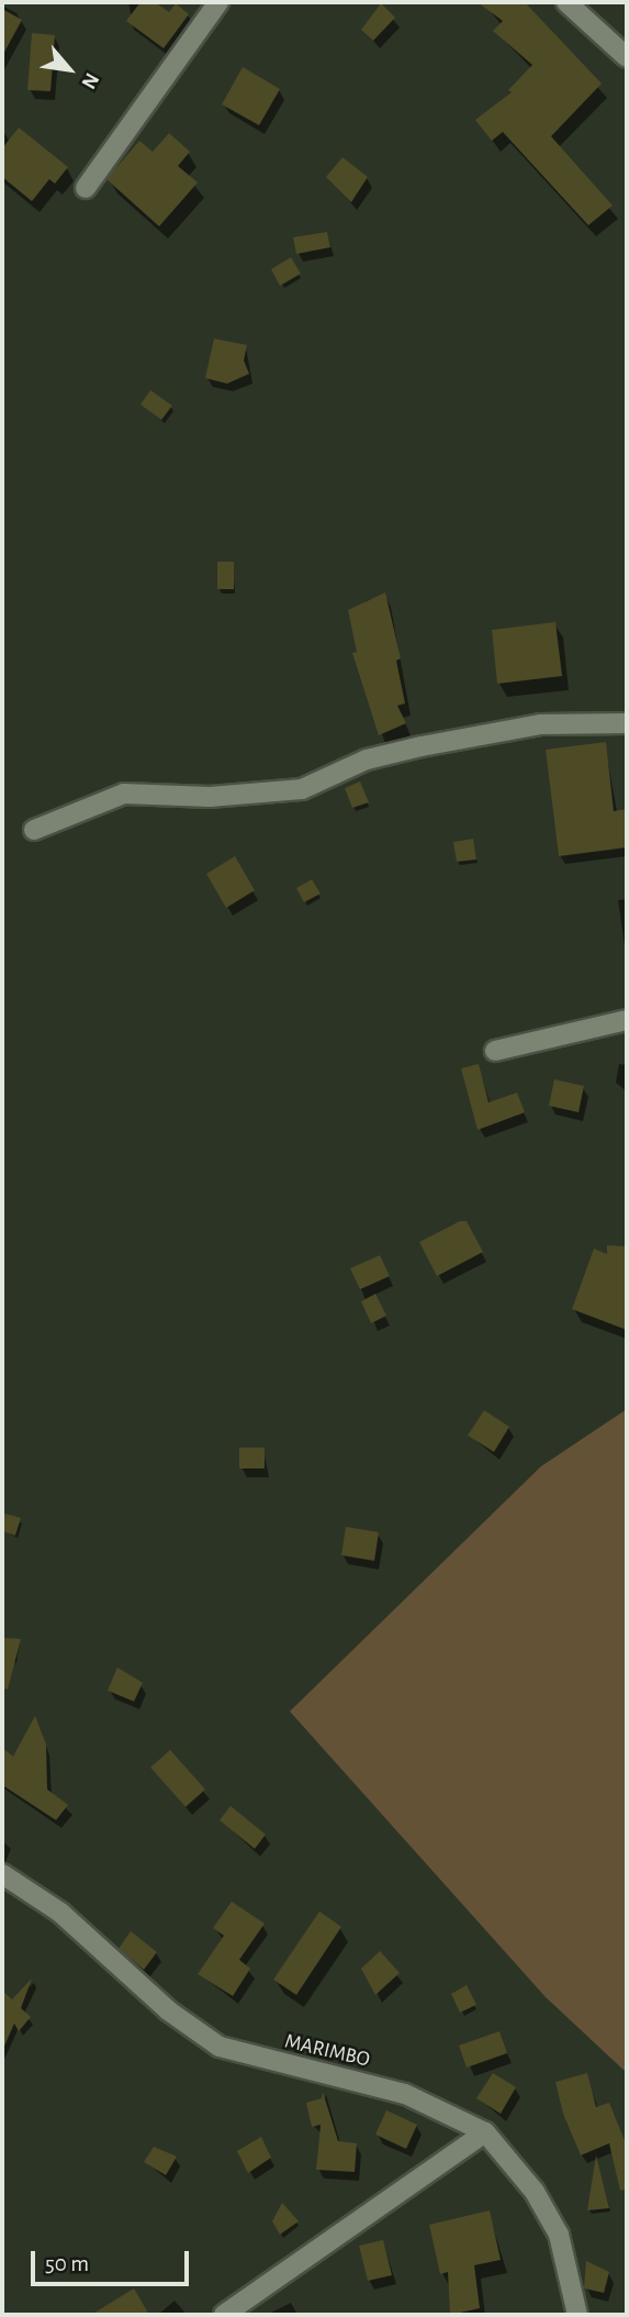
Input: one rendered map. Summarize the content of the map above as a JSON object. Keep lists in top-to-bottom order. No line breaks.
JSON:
{"streets":{"street":["MARIMBO"]},"scale_bar":"50 m","north":"bottom right"}
